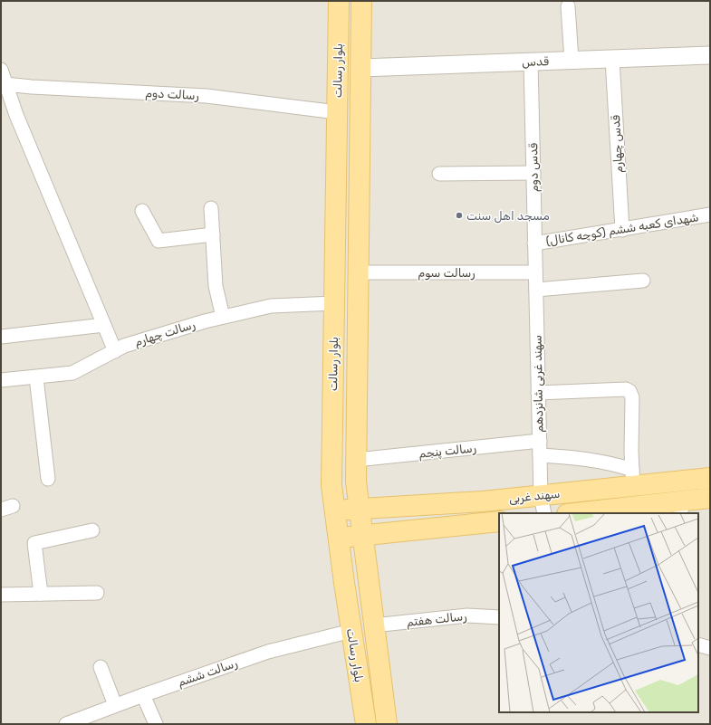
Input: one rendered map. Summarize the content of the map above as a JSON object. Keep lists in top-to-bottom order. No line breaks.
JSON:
{"streets":{"main road":["بلوار رسالت","سهند غربی"],"street":["قدس","رسالت دوم","قدس چهارم","قدس دوم","شهدای کعبه ششم (کوچه کانال)","رسالت سوم","رسالت چهارم","سهند غربی شانزدهم","رسالت پنجم","رسالت هفتم","رسالت ششم"]},"crossings":[["قدس","بلوار رسالت"],["قدس","قدس چهارم"],["قدس","قدس دوم"],["بلوار رسالت","رسالت دوم"],["بلوار رسالت","رسالت سوم"],["بلوار رسالت","رسالت چهارم"],["بلوار رسالت","رسالت پنجم"],["بلوار رسالت","سهند غربی"],["بلوار رسالت","رسالت هفتم"],["بلوار رسالت","رسالت ششم"],["قدس چهارم","شهدای کعبه ششم (کوچه کانال)"],["قدس دوم","شهدای کعبه ششم (کوچه کانال)"],["قدس دوم","رسالت سوم"],["قدس دوم","سهند غربی شانزدهم"],["رسالت سوم","سهند غربی شانزدهم"],["سهند غربی شانزدهم","رسالت پنجم"],["سهند غربی شانزدهم","سهند غربی"]],"places":["مسجد اهل سنت"]}
